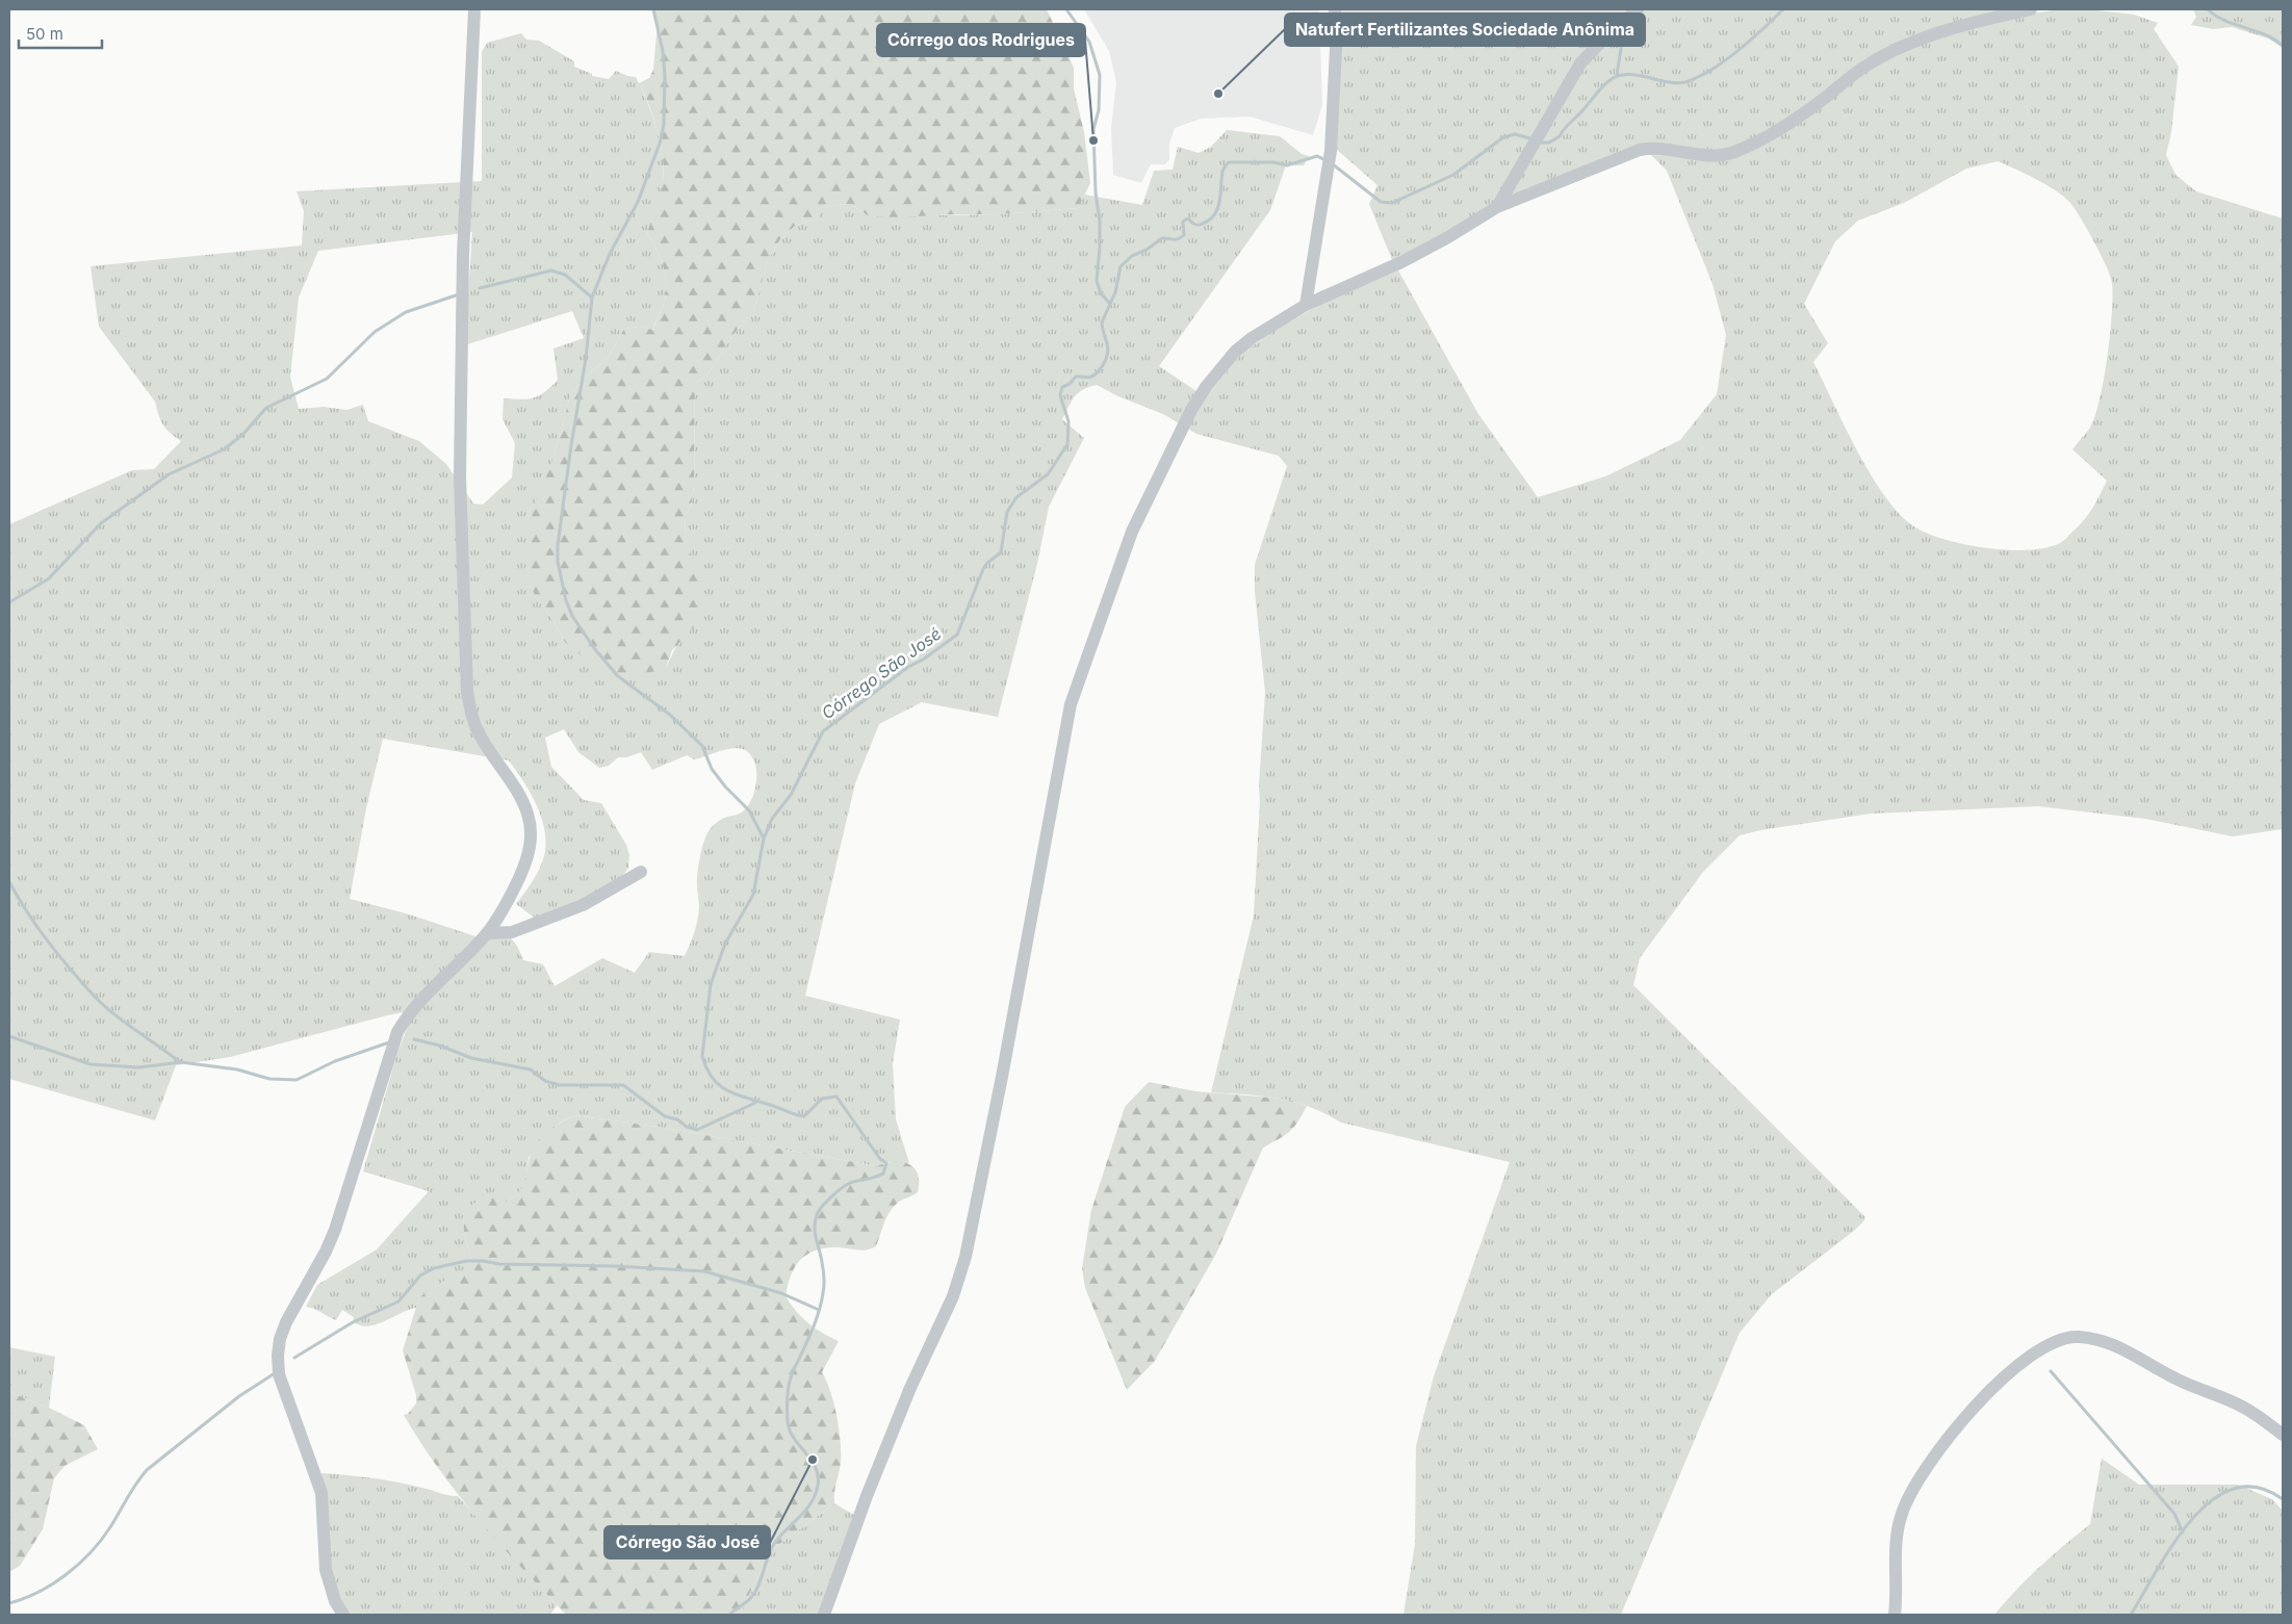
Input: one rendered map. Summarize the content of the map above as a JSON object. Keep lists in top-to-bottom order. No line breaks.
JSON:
{"water":["Córrego São José"],"places":["Natufert Fertilizantes Sociedade Anônima","Córrego dos Rodrigues","Córrego São José"],"scale_bar":"50 m"}
